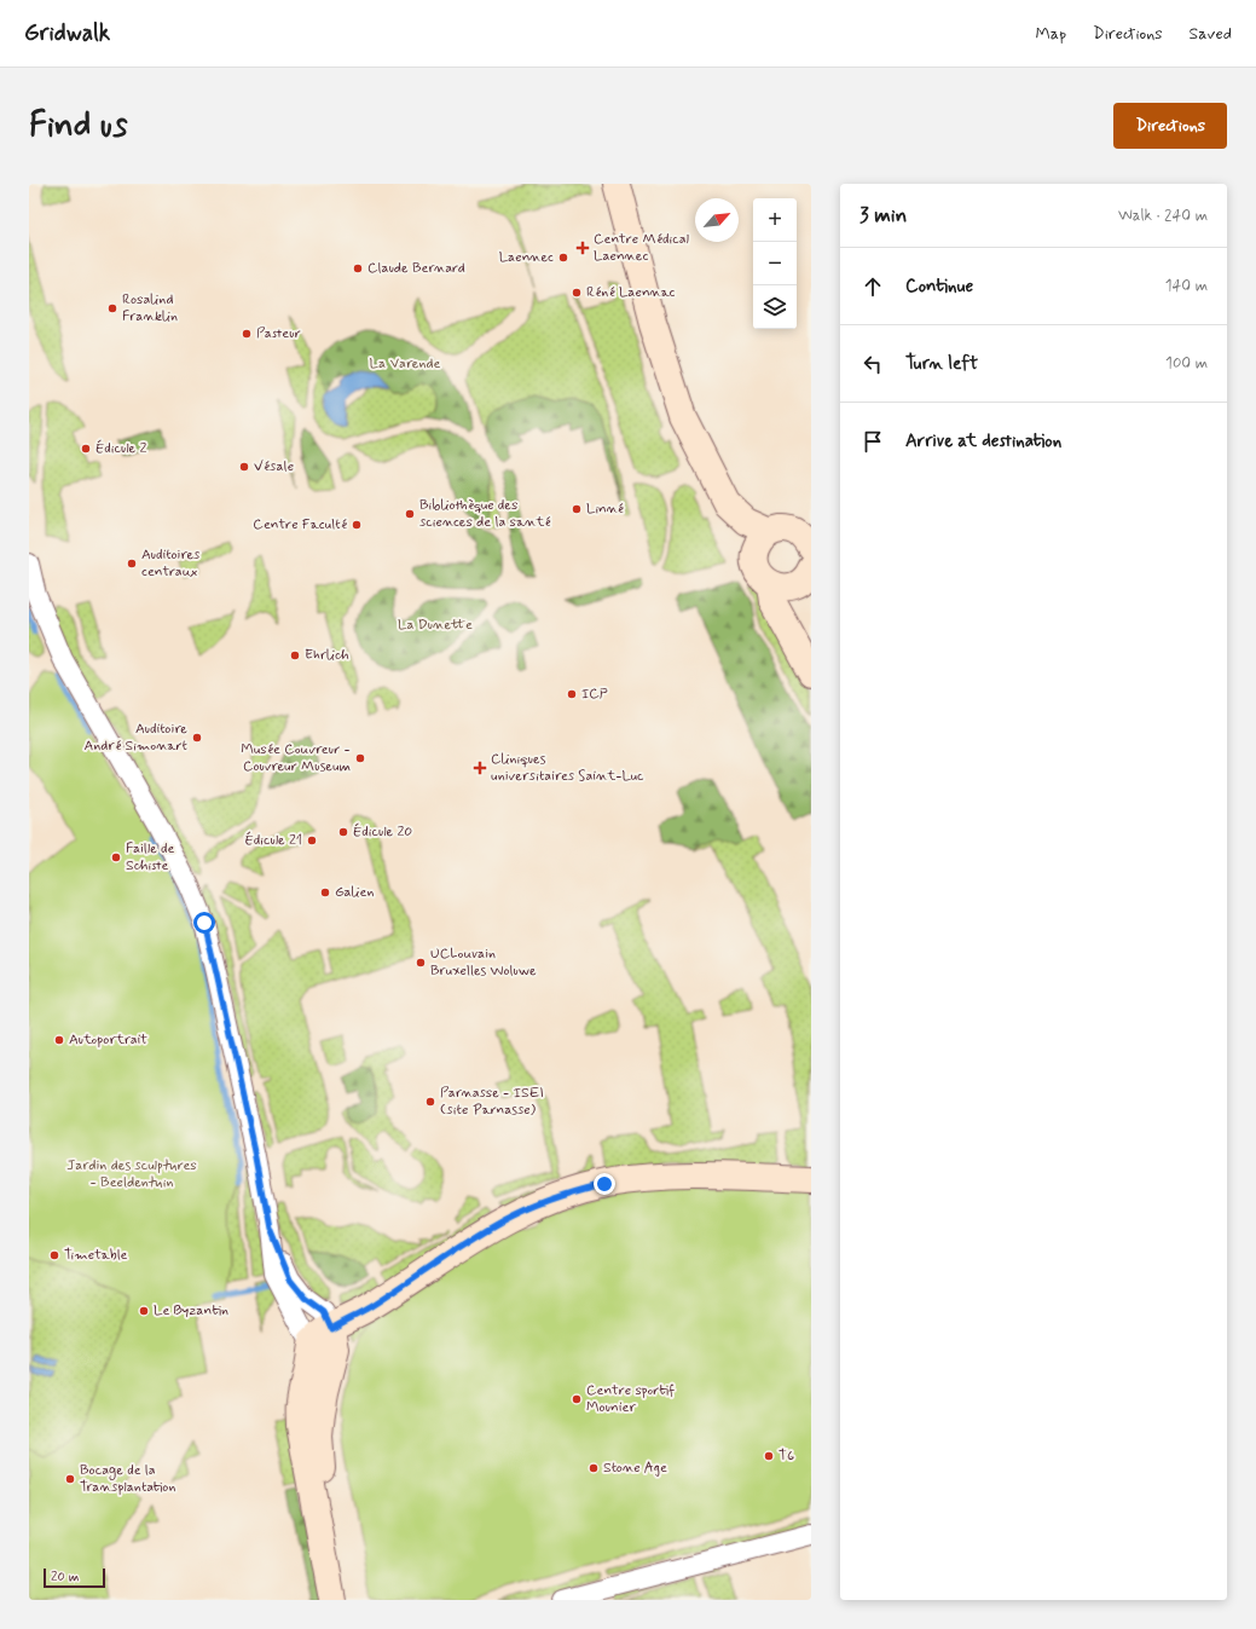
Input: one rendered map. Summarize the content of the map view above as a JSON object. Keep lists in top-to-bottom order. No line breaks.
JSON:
{"parks":["La Varende","La Dunette","Jardin des sculptures - Beeldentuin"],"places":{"health":["Centre Médical Laennec","Cliniques universitaires Saint-Luc"],"other":["Laennec","Claude Bernard","Réné Laennac","Rosalind Franklin","Pasteur","Édicule 2","Vésale","Linné","Bibliothèque des sciences de la santé","Centre Faculté","Auditoires centraux","Ehrlich","ICP","Auditoire André Simonart","Musée Couvreur - Couvreur Museum","Édicule 20","Édicule 21","Faille de Schiste","Galien","UCLouvain Bruxelles Woluwe","Autoportrait","Parnasse - ISEI (site Parnasse)","Timetable","Le Byzantin","Centre sportif Mounier","T6","Stone Age","Bocage de la Transplantation"]},"scale_bar":"20 m","north":"top right","page":{"header":"Gridwalk","nav":["Map","Directions","Saved"],"buttons":"Directions","title":"Find us","heading":["3 min","Walk · 240 m"],"map_buttons":["+","−"],"list":[["Continue","140 m"],["Turn left","100 m"],"Arrive at destination"],"scale":"20 m"}}
